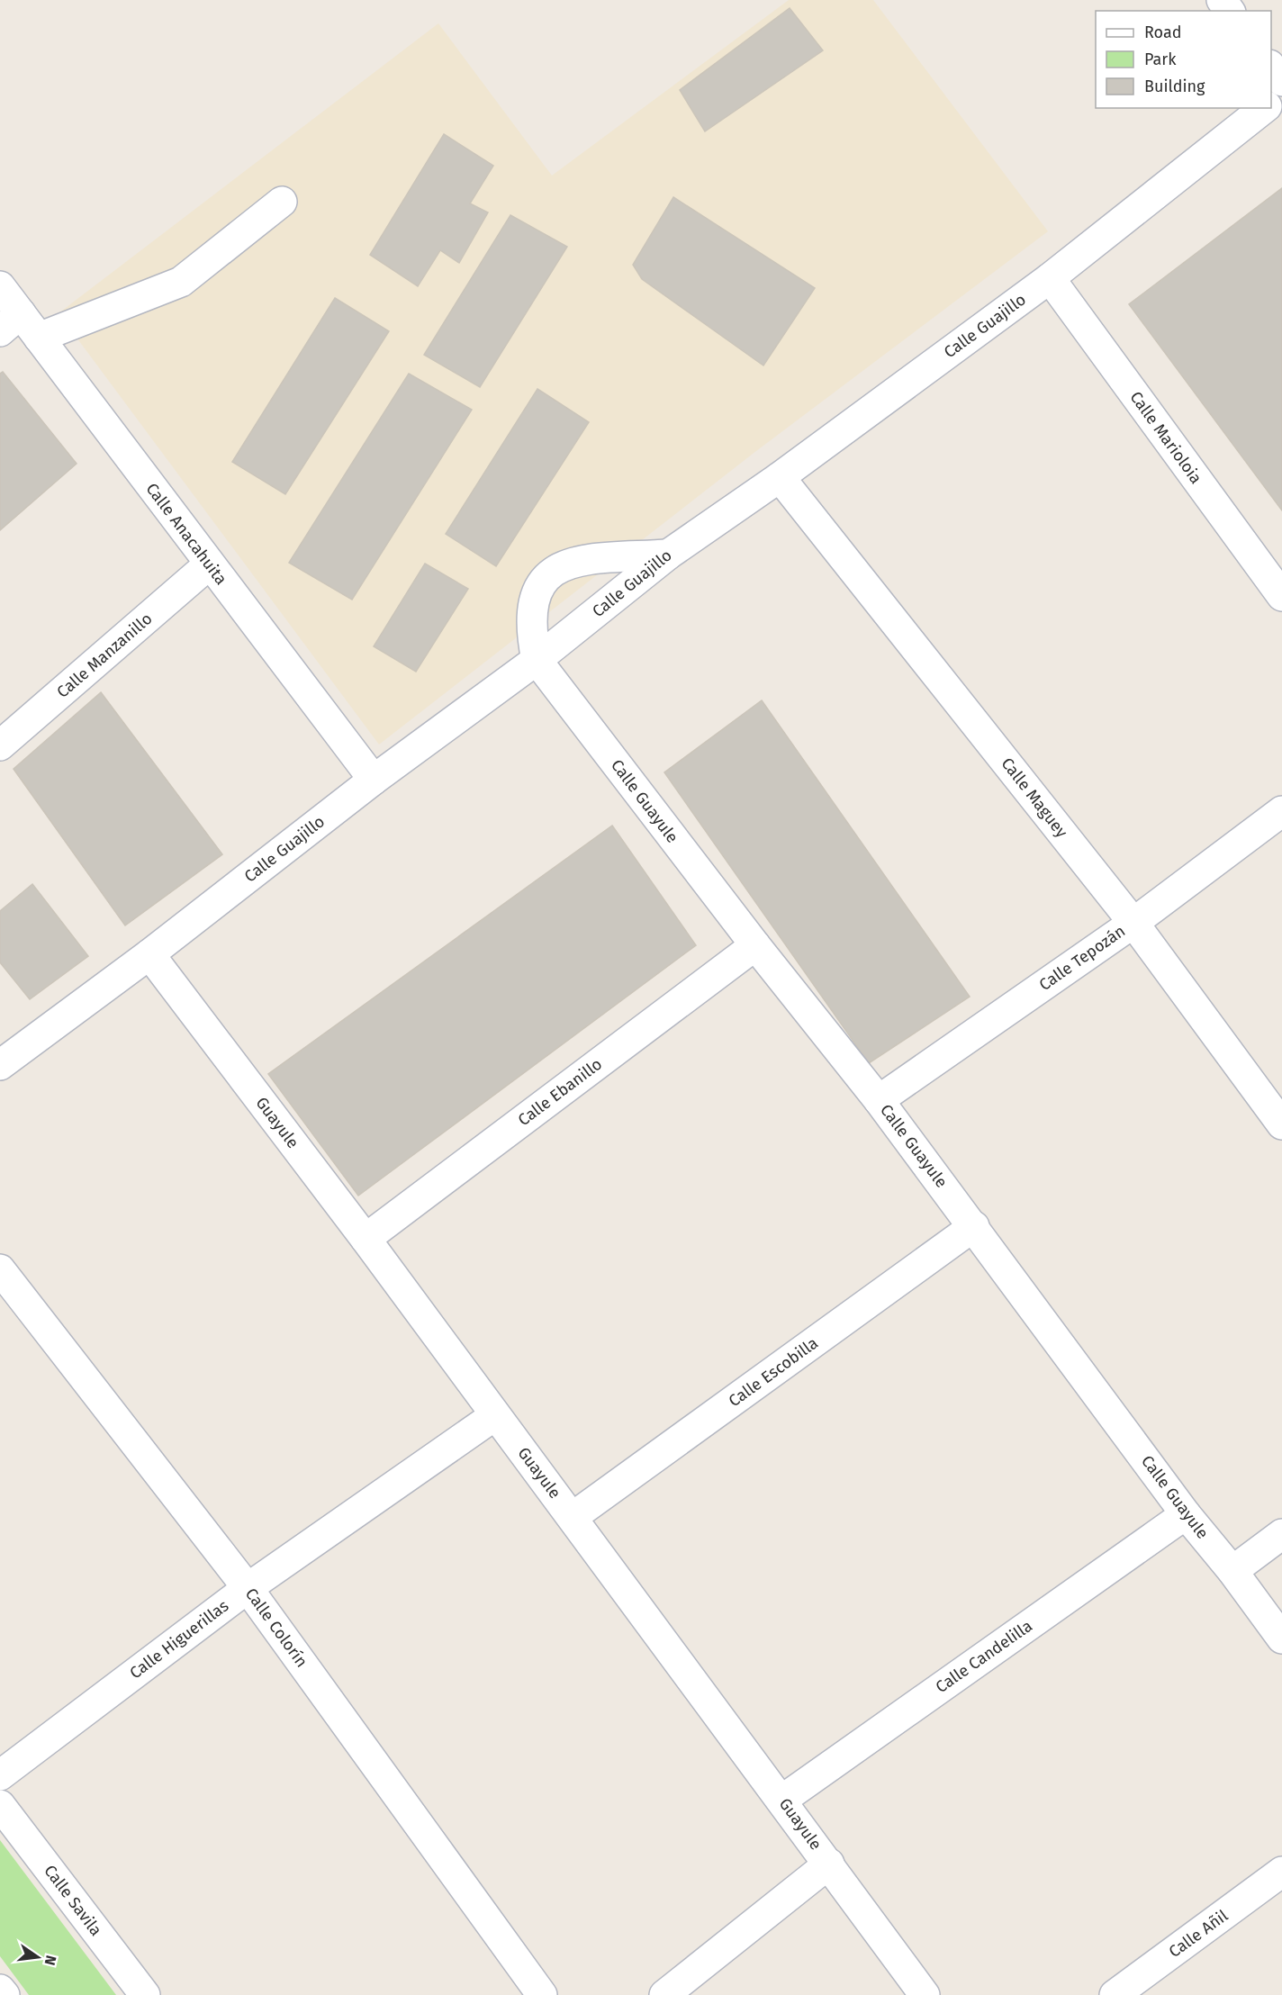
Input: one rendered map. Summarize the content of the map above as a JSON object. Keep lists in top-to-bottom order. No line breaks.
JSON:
{"streets":{"street":["Calle Guajillo","Calle Marioloia","Calle Anacahuita","Calle Manzanillo","Calle Maguey","Calle Guayule","Calle Tepozán","Calle Ebanillo","Guayule","Calle Escobilla","Calle Colorín","Calle Higuerillas","Calle Candelilla","Calle Savila","Calle Añil"]},"crossings":[["Calle Guajillo","Calle Marioloia"],["Calle Guajillo","Calle Anacahuita"],["Calle Guajillo","Calle Maguey"],["Calle Guajillo","Calle Guayule"],["Calle Guajillo","Guayule"],["Calle Anacahuita","Calle Manzanillo"],["Calle Maguey","Calle Tepozán"],["Calle Guayule","Calle Tepozán"],["Calle Guayule","Calle Ebanillo"],["Calle Guayule","Calle Escobilla"],["Calle Guayule","Calle Candelilla"],["Calle Ebanillo","Guayule"],["Guayule","Calle Escobilla"],["Guayule","Calle Higuerillas"],["Guayule","Calle Candelilla"],["Calle Colorín","Calle Higuerillas"]],"legend":["Road","Park","Building"],"north":"right"}
